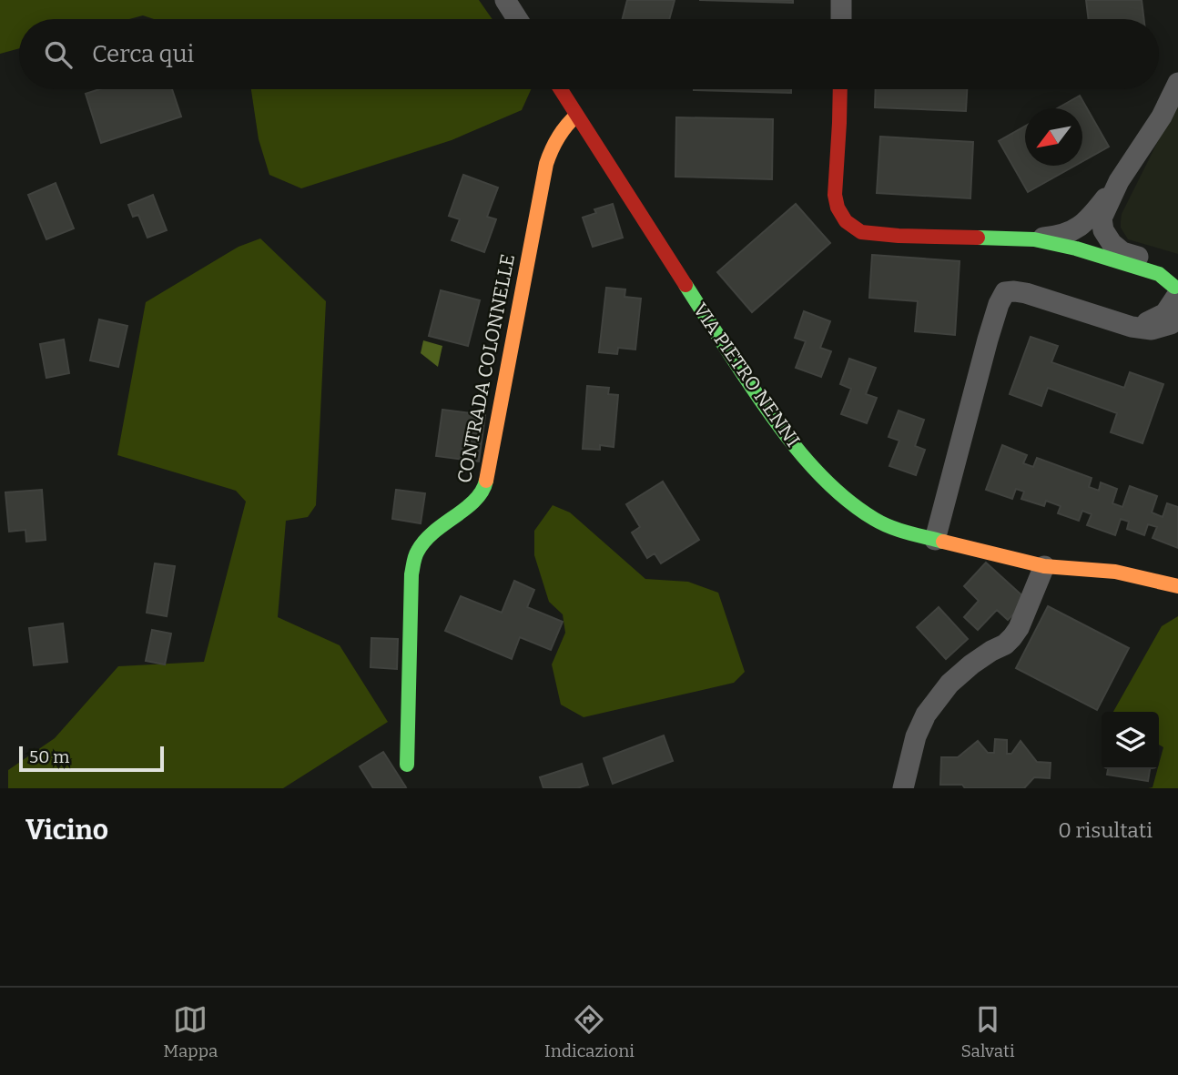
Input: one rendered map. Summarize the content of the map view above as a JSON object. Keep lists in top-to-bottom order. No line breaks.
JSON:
{"streets":{"street":["CONTRADA COLONNELLE","VIA PIETRO NENNI"]},"crossings":[["CONTRADA COLONNELLE","VIA PIETRO NENNI"]],"scale_bar":"50 m","north":"bottom left","page":{"search":"Cerca qui","scale":"50 m","heading":["Vicino","0 risultati"],"nav":["Mappa","Indicazioni","Salvati"]}}
